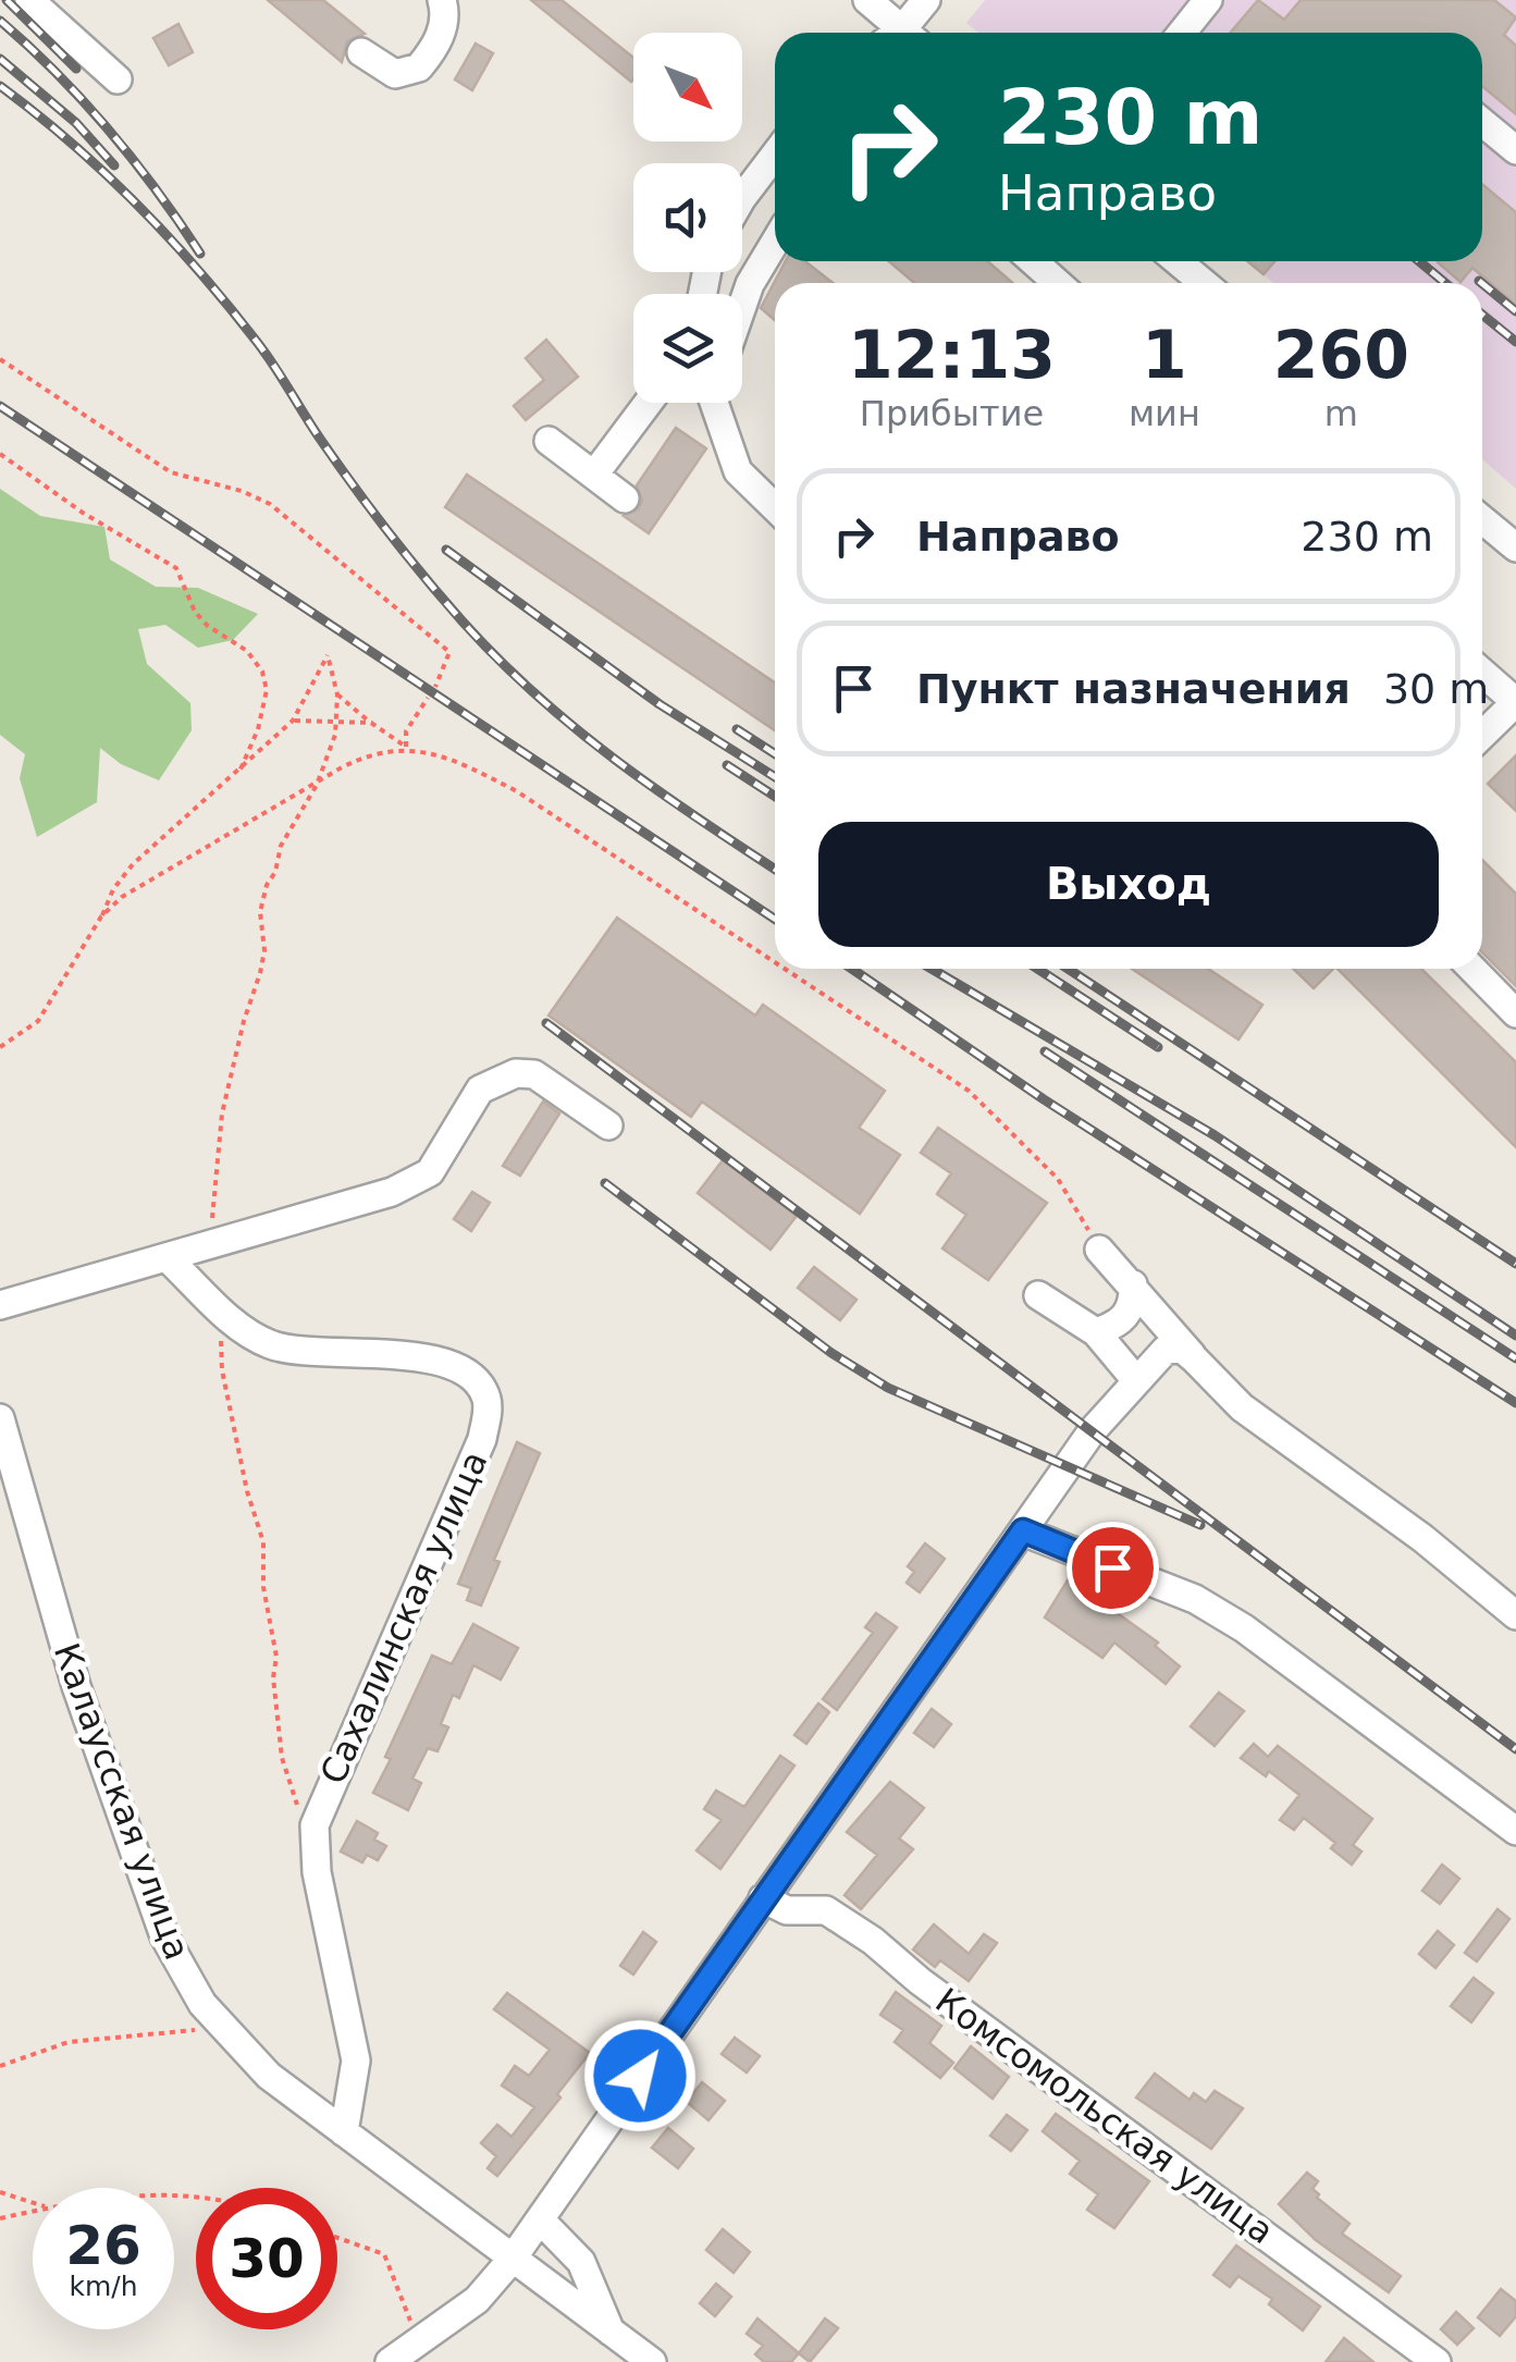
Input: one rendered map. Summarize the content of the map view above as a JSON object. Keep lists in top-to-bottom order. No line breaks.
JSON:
{"streets":{"street":["Сахалинская улица","Калаусская улица","Комсомольская улица"]},"crossings":[["Сахалинская улица","Калаусская улица"]],"north":"bottom right","page":{"turn":["230 m","Направо"],"eta":["12:13","Прибытие","1","мин","260","m"],"list":[{"name":"Направо","value":"230 m"},{"name":"Пункт назначения","value":"30 m"}],"buttons":"Выход","speed":"26 km/h","limit":"30"}}
